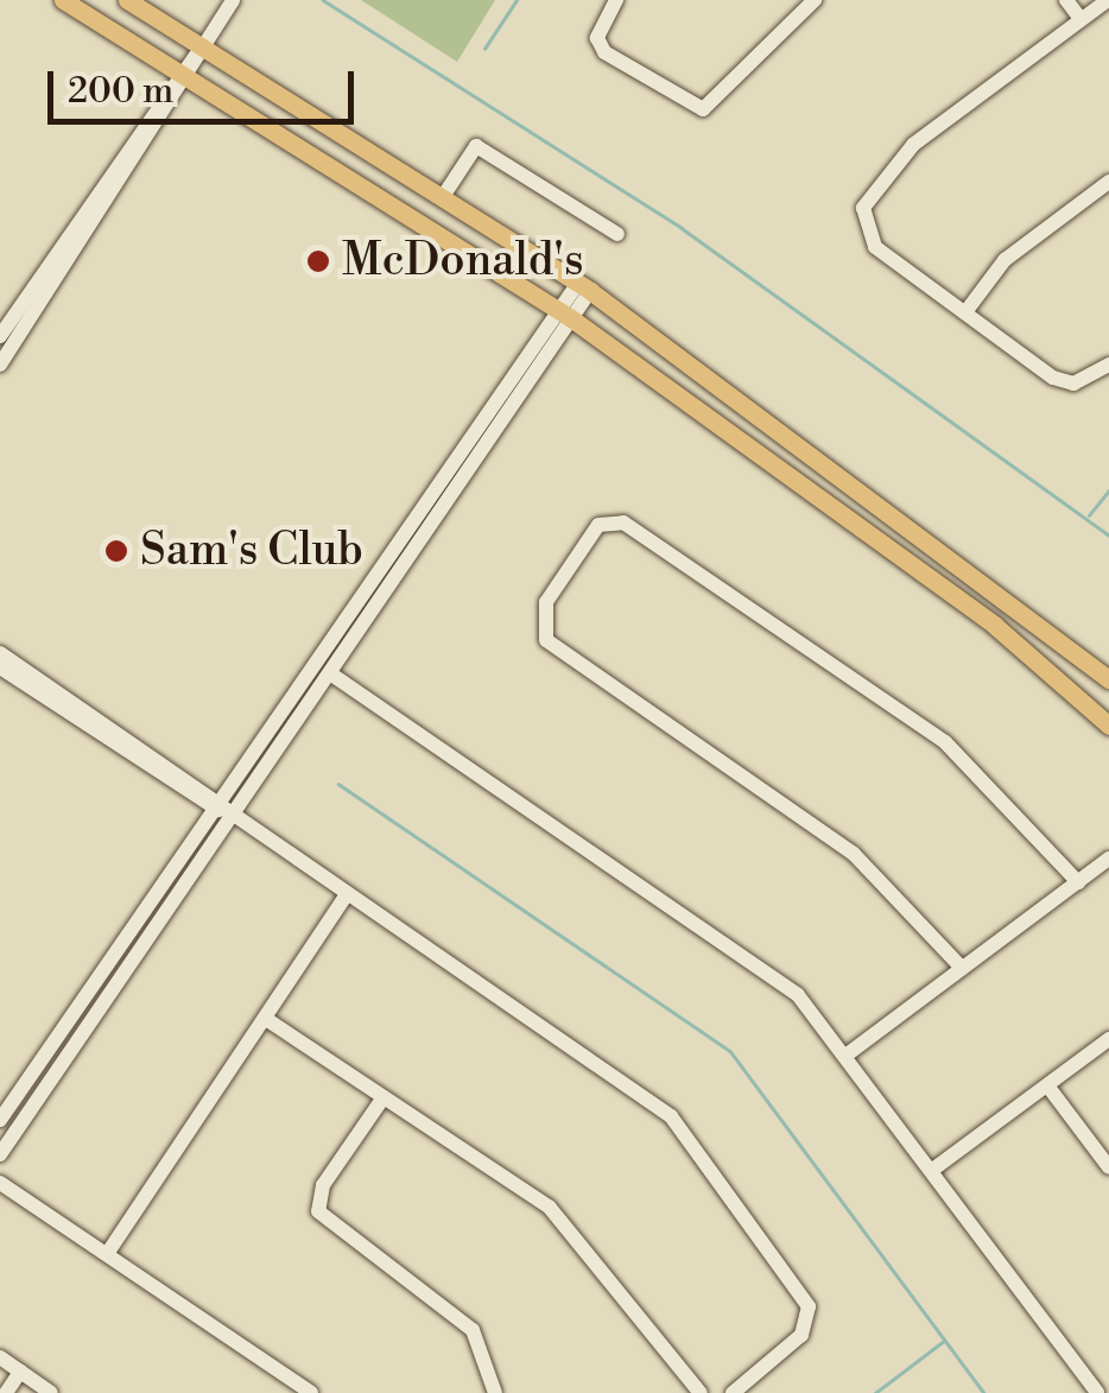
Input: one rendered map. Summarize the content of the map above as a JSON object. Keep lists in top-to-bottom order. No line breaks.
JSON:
{"places":["McDonald's","Sam's Club"],"scale_bar":"200 m"}
